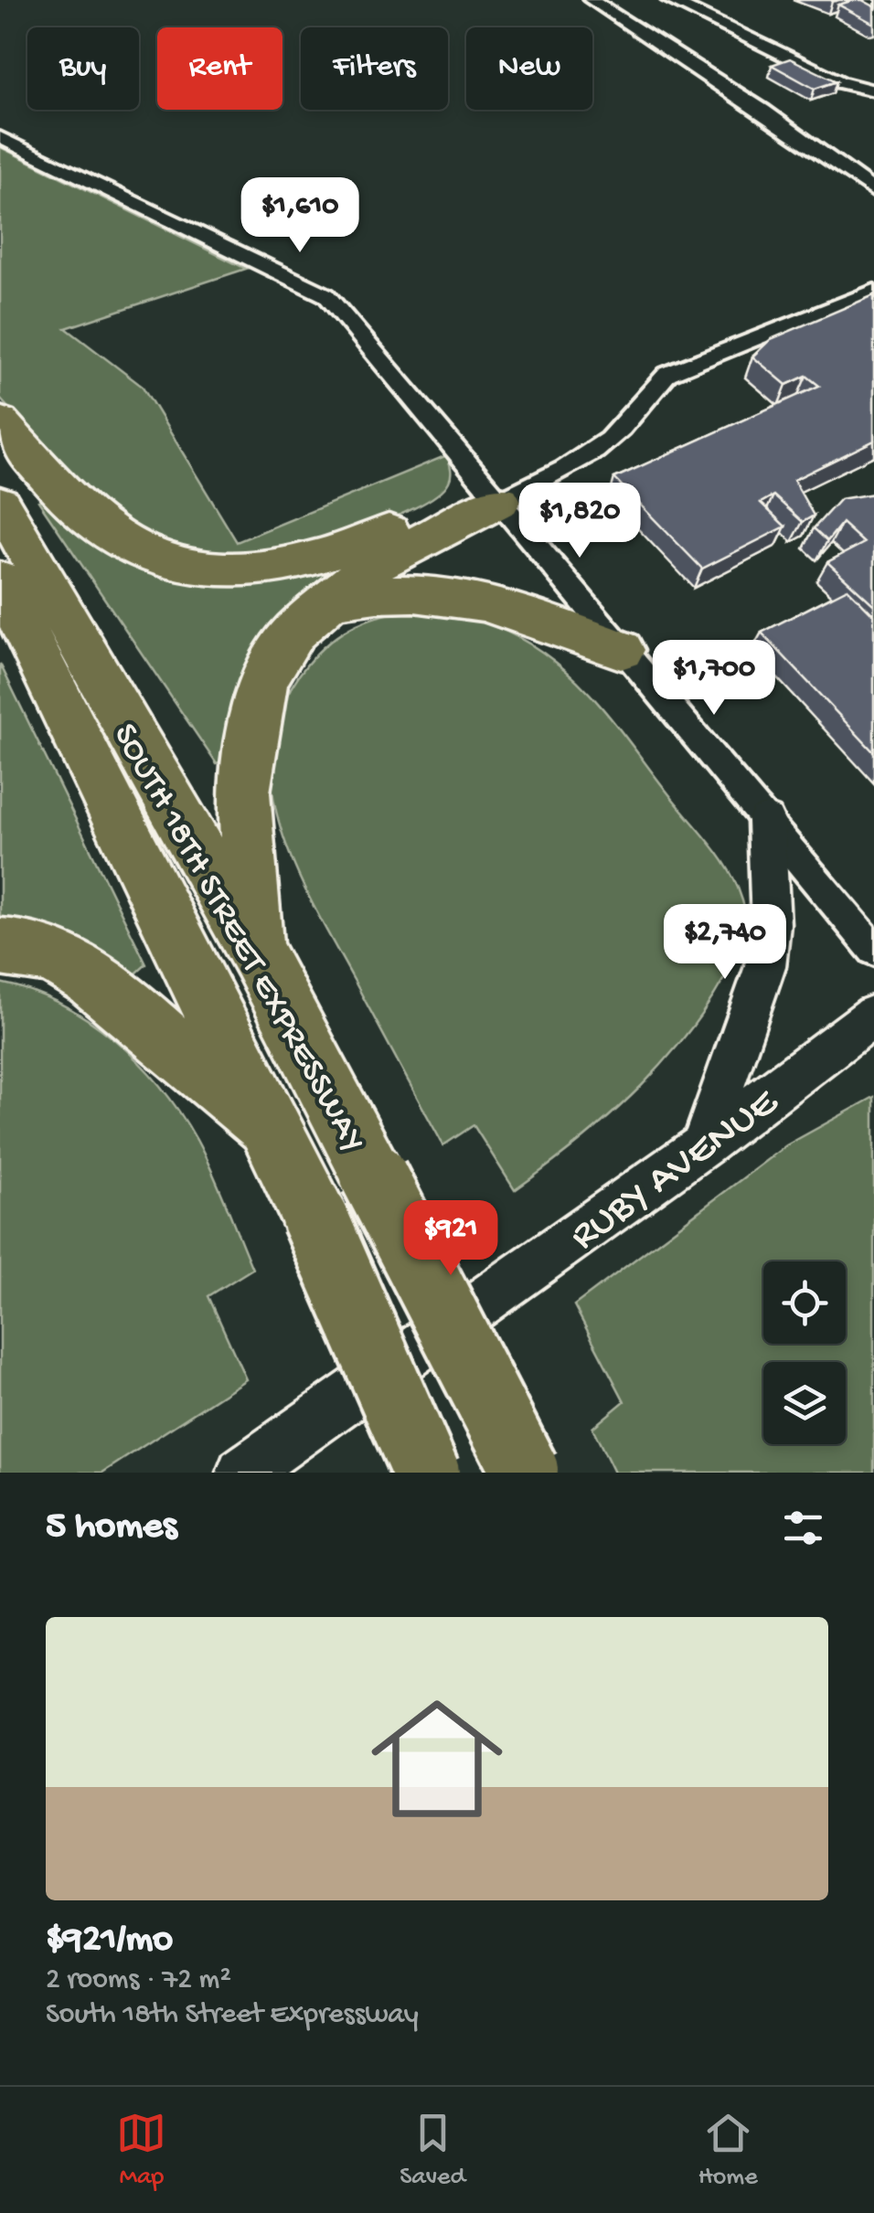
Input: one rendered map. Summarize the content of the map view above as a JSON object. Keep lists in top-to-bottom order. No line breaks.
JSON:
{"streets":{"highway":["SOUTH 18TH STREET EXPRESSWAY"],"street":["RUBY AVENUE"]},"page":{"chip":["Buy","Rent","Filters","New"],"price":["$1,610","$1,820","$1,700","$2,740","$921"],"heading":"5 homes","list":[{"name":"$921/mo","note":"2 rooms · 72 m² · South 18th Street Expressway"}],"tabs":["Map","Saved","Home"]}}
